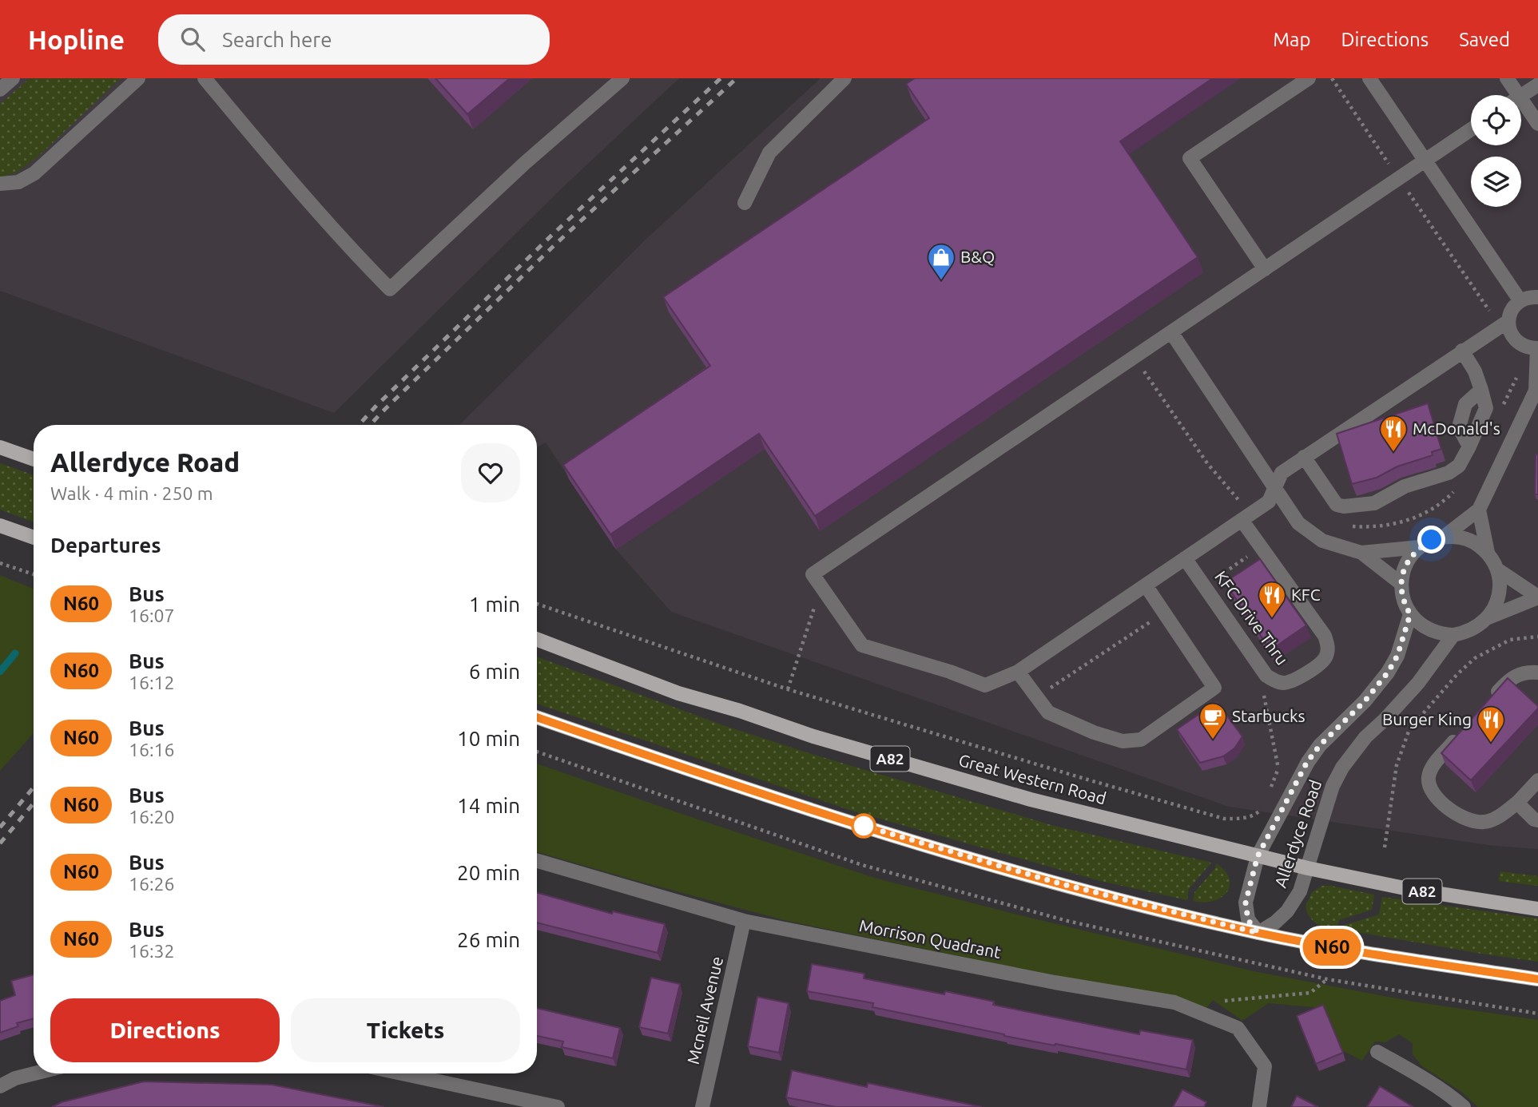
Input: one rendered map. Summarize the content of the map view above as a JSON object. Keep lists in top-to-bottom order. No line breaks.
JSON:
{"streets":{"main road":["A82","Great Western Road"],"street":["KFC Drive Thru","Allerdyce Road","Morrison Quadrant","Mcneil Avenue"]},"crossings":[["Great Western Road","Allerdyce Road"],["Morrison Quadrant","Mcneil Avenue"]],"places":{"shop":["B&Q"],"restaurant":["McDonald's","KFC","Burger King"],"cafe":["Starbucks"]},"lines":["bus line N60"],"page":{"header":"Hopline","search":"Search here","nav":["Map","Directions","Saved"],"on_map":"N60","heading":[["Allerdyce Road","Walk · 4 min · 250 m"],"Departures"],"list":[{"mark":"N60","name":"Bus","note":"16:07","value":"1 min"},{"mark":"N60","name":"Bus","note":"16:12","value":"6 min"},{"mark":"N60","name":"Bus","note":"16:16","value":"10 min"},{"mark":"N60","name":"Bus","note":"16:20","value":"14 min"},{"mark":"N60","name":"Bus","note":"16:26","value":"20 min"},{"mark":"N60","name":"Bus","note":"16:32","value":"26 min"}],"buttons":["Directions","Tickets"]}}
